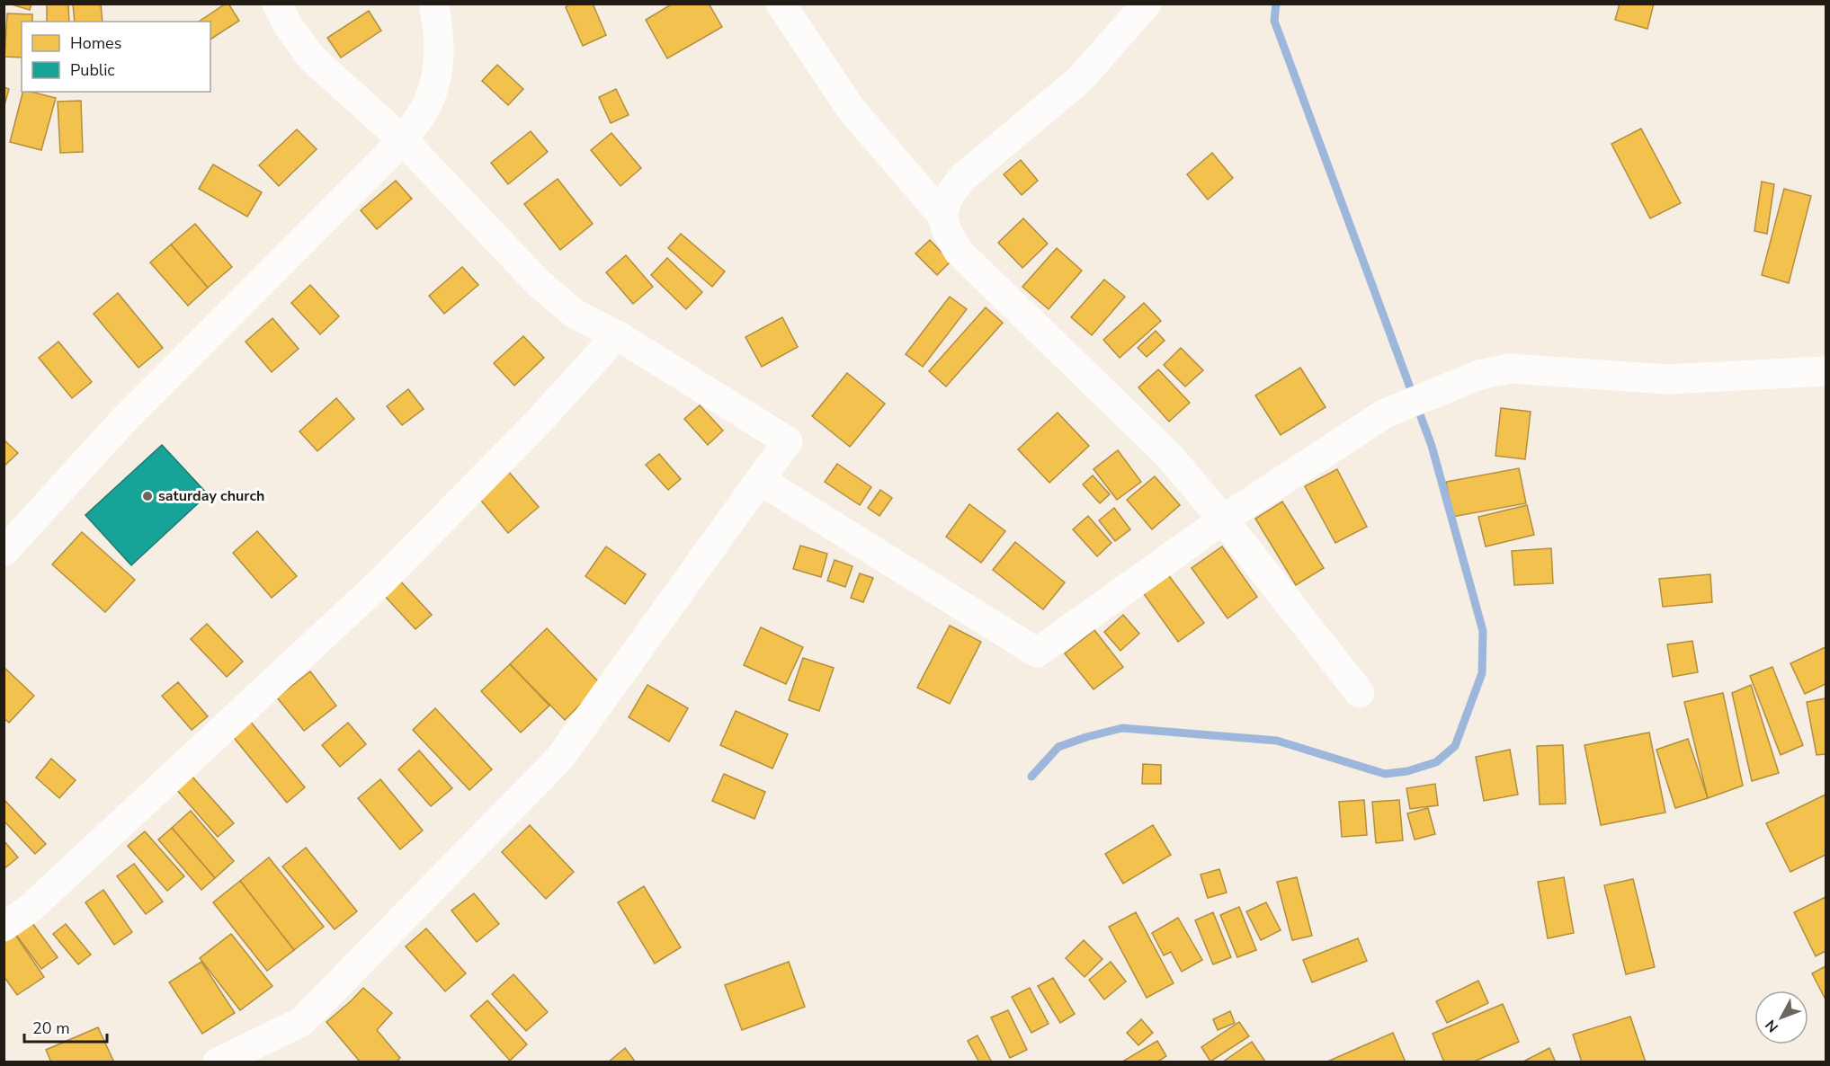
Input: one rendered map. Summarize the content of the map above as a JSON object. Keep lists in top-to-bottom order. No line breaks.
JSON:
{"places":["saturday church"],"legend":["Homes","Public"],"scale_bar":"20 m","north":"bottom left"}
